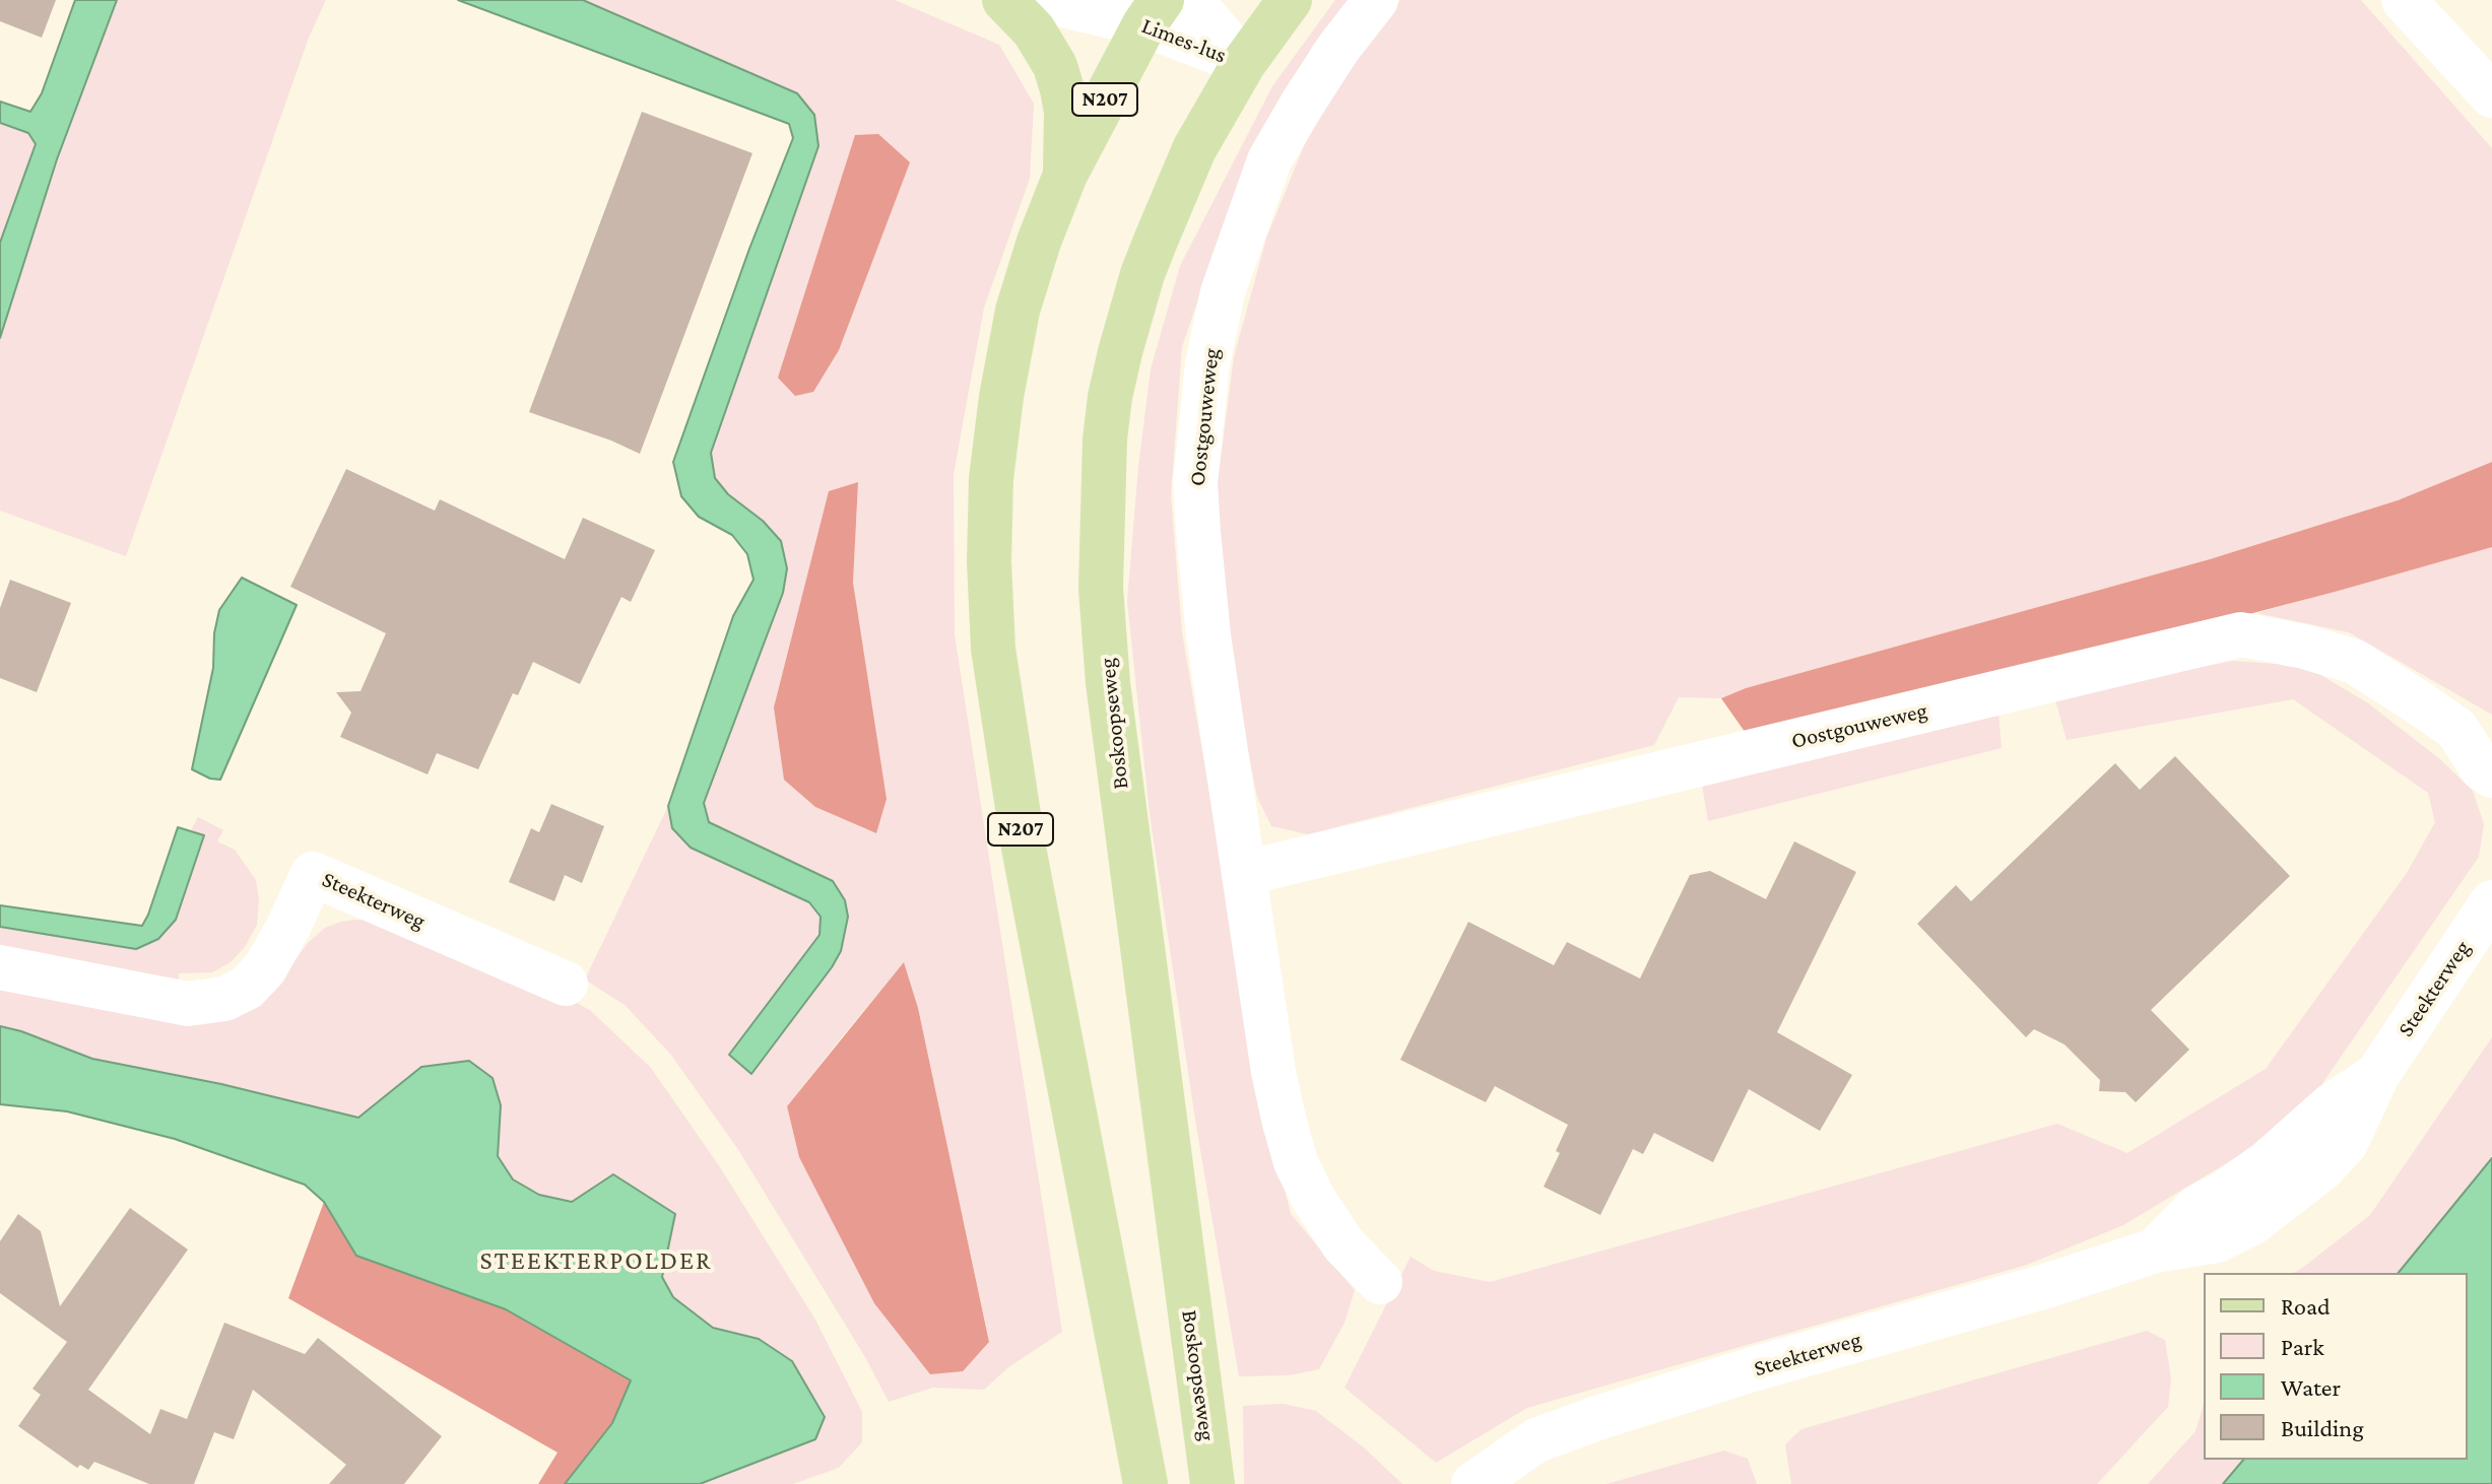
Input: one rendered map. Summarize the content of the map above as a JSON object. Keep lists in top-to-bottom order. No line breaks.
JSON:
{"streets":{"main road":["N207","Boskoopseweg"],"street":["Limes-lus","Oostgouweweg","Steekterweg"]},"crossings":[["Limes-lus","N207"],["Limes-lus","Boskoopseweg"]],"districts":["STEEKTERPOLDER"],"legend":["Road","Park","Water","Building"]}
